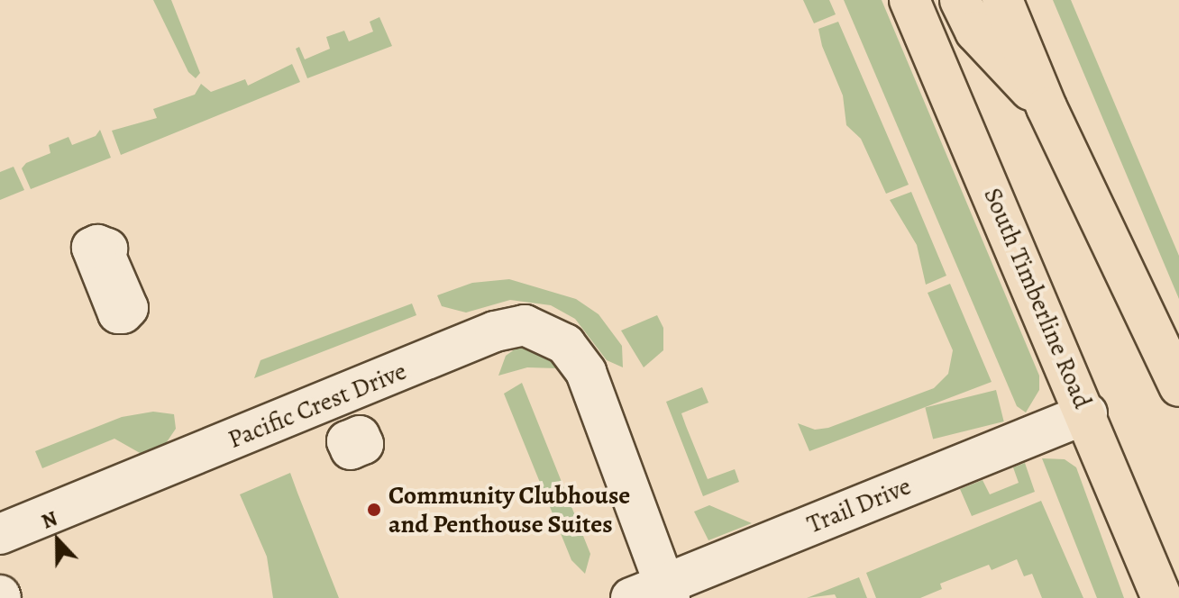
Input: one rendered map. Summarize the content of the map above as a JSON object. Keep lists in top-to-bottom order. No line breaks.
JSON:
{"streets":{"main road":["South Timberline Road"],"street":["Pacific Crest Drive","Trail Drive"]},"crossings":[["South Timberline Road","Trail Drive"],["Pacific Crest Drive","Trail Drive"]],"places":["Community Clubhouse and Penthouse Suites"],"north":"top"}
